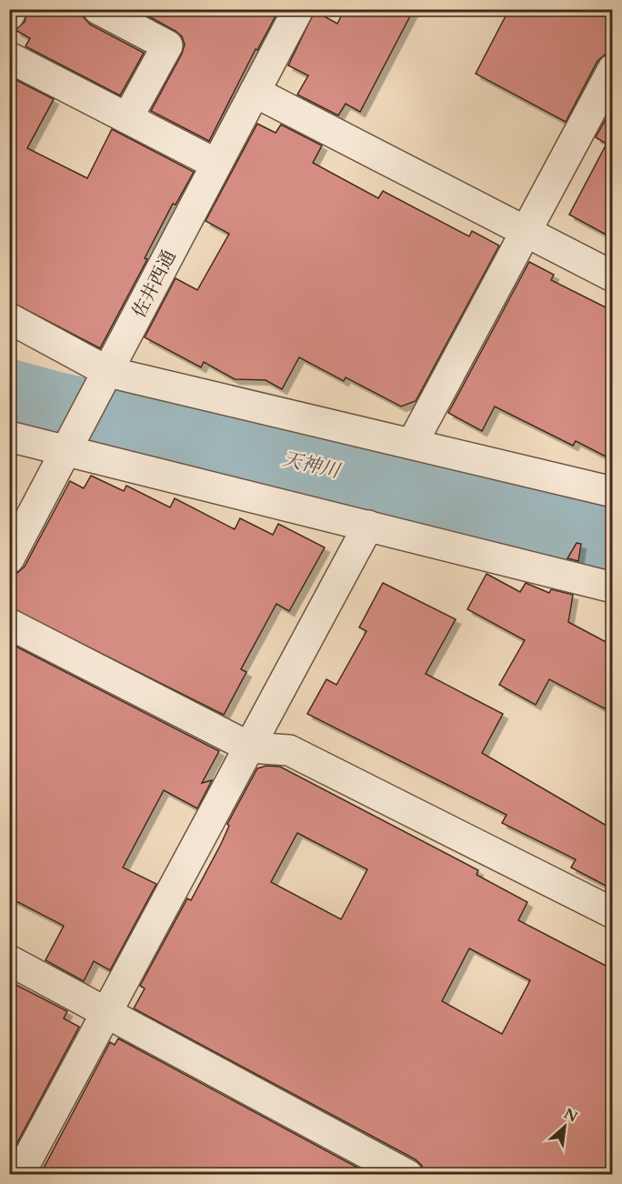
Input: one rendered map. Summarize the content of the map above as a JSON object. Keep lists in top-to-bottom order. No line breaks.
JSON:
{"streets":{"street":["佐井西通"]},"water":["天神川"],"north":"top right"}
